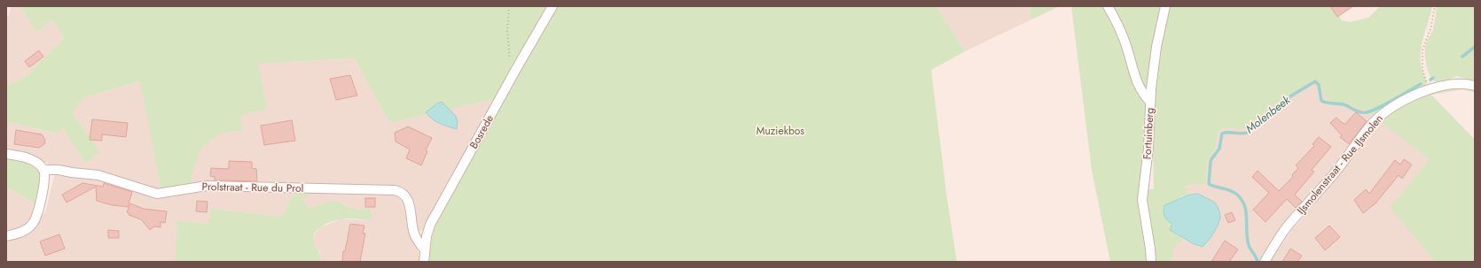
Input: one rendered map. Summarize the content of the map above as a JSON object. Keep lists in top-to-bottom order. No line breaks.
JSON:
{"streets":{"street":["Bosrede","Fortuinberg","IJsmolenstraat - Rue IJsmolen","Prolstraat - Rue du Prol"]},"crossings":[["Bosrede","Prolstraat - Rue du Prol"]],"water":["Molenbeek"],"parks":["Muziekbos"]}
